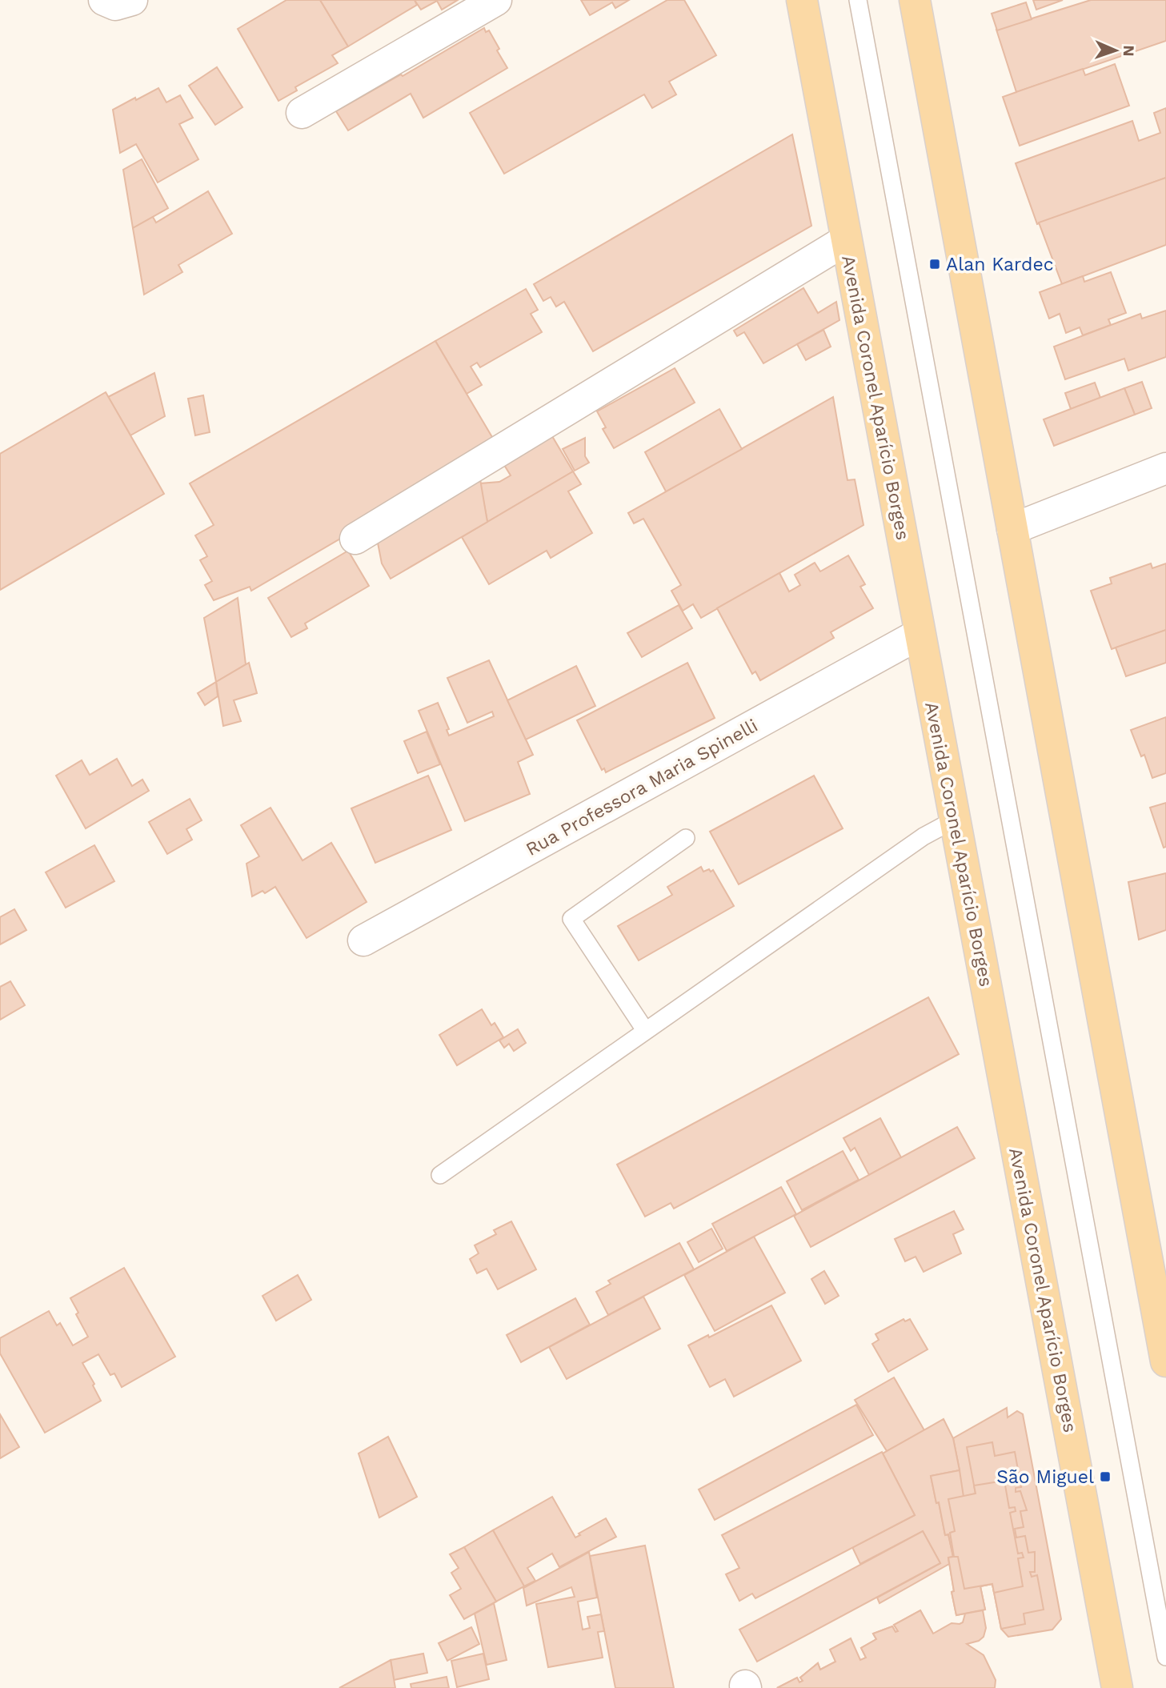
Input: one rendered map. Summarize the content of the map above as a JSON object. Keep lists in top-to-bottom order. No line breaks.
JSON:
{"streets":{"main road":["Avenida Coronel Aparício Borges"],"street":["Rua Professora Maria Spinelli"]},"crossings":[["Avenida Coronel Aparício Borges","Rua Professora Maria Spinelli"]],"places":{"transit":["Alan Kardec","São Miguel"]},"north":"right"}
